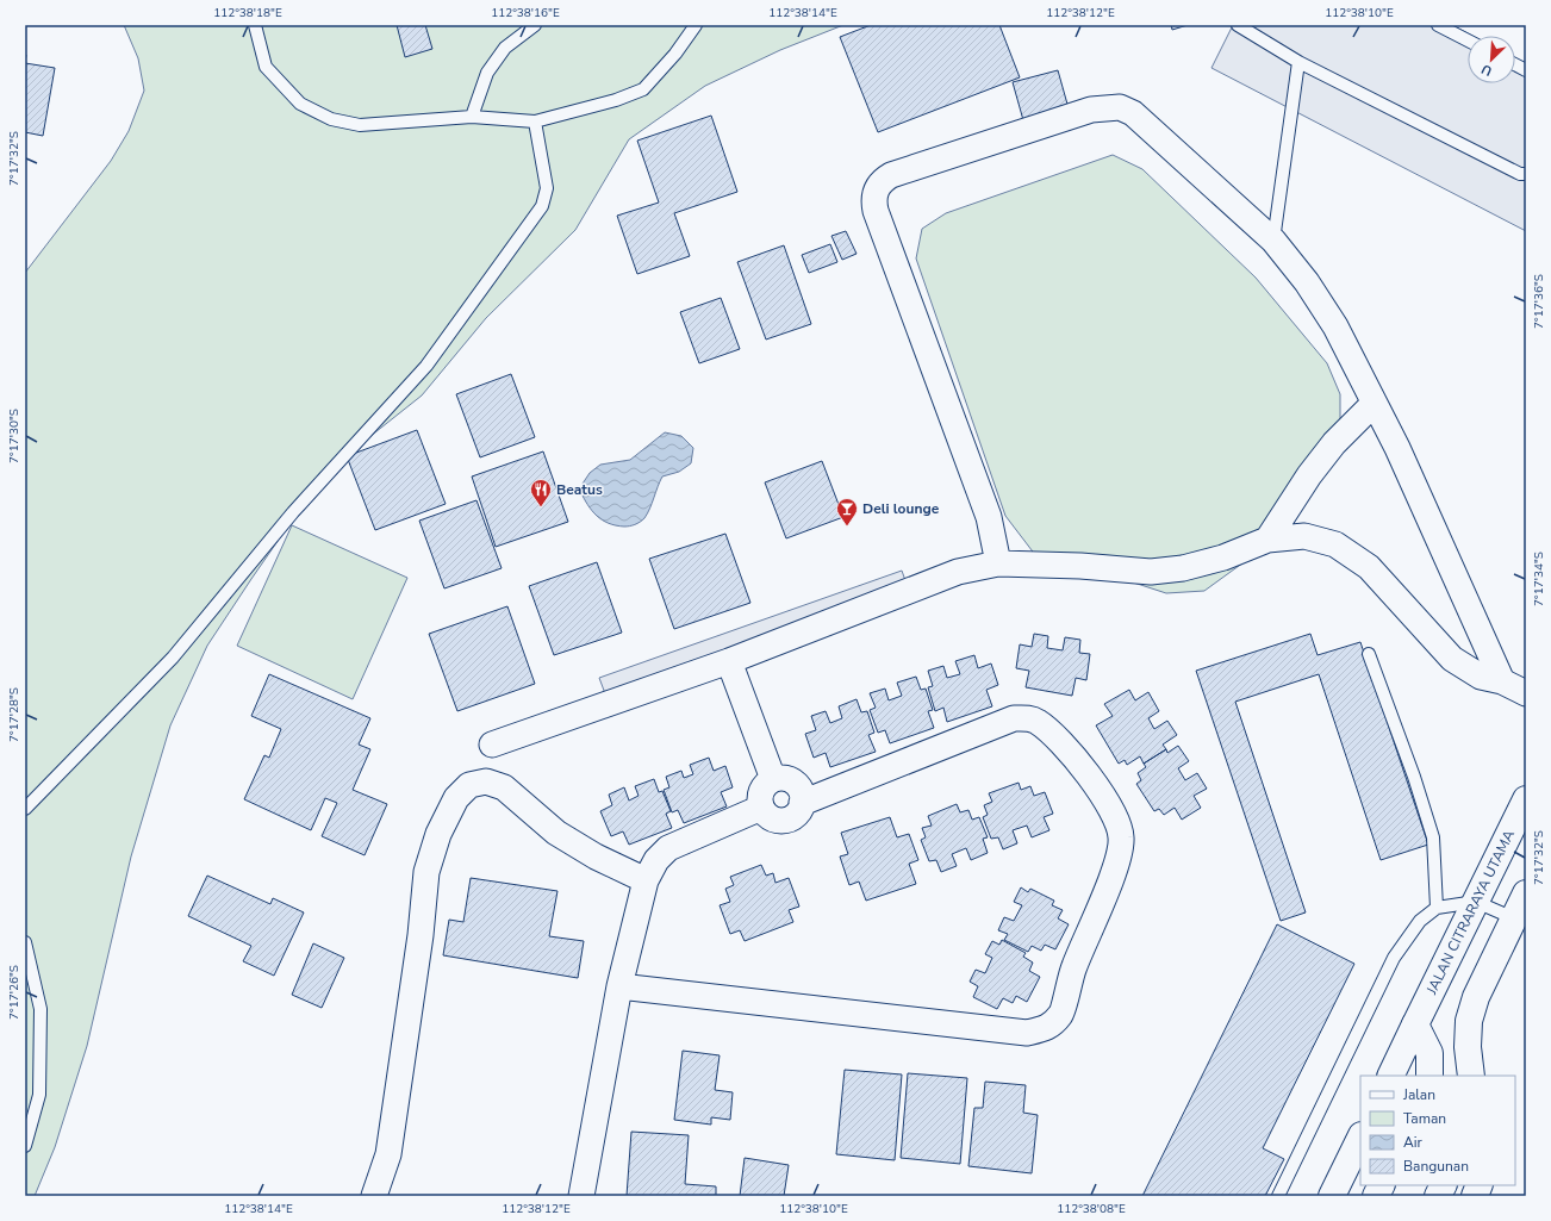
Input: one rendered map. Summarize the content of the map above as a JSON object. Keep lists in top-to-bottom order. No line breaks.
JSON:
{"streets":{"street":["JALAN CITRARAYA UTAMA"]},"places":{"restaurant":["Beatus"],"bar":["Deli lounge"]},"legend":["Jalan","Taman","Air","Bangunan"],"north":"bottom left","coordinates":["112°38'18\"E","112°38'16\"E","112°38'14\"E","112°38'12\"E","112°38'10\"E","7°17'32\"S","7°17'36\"S","7°17'30\"S","7°17'34\"S","7°17'28\"S","7°17'26\"S","112°38'08\"E"]}
